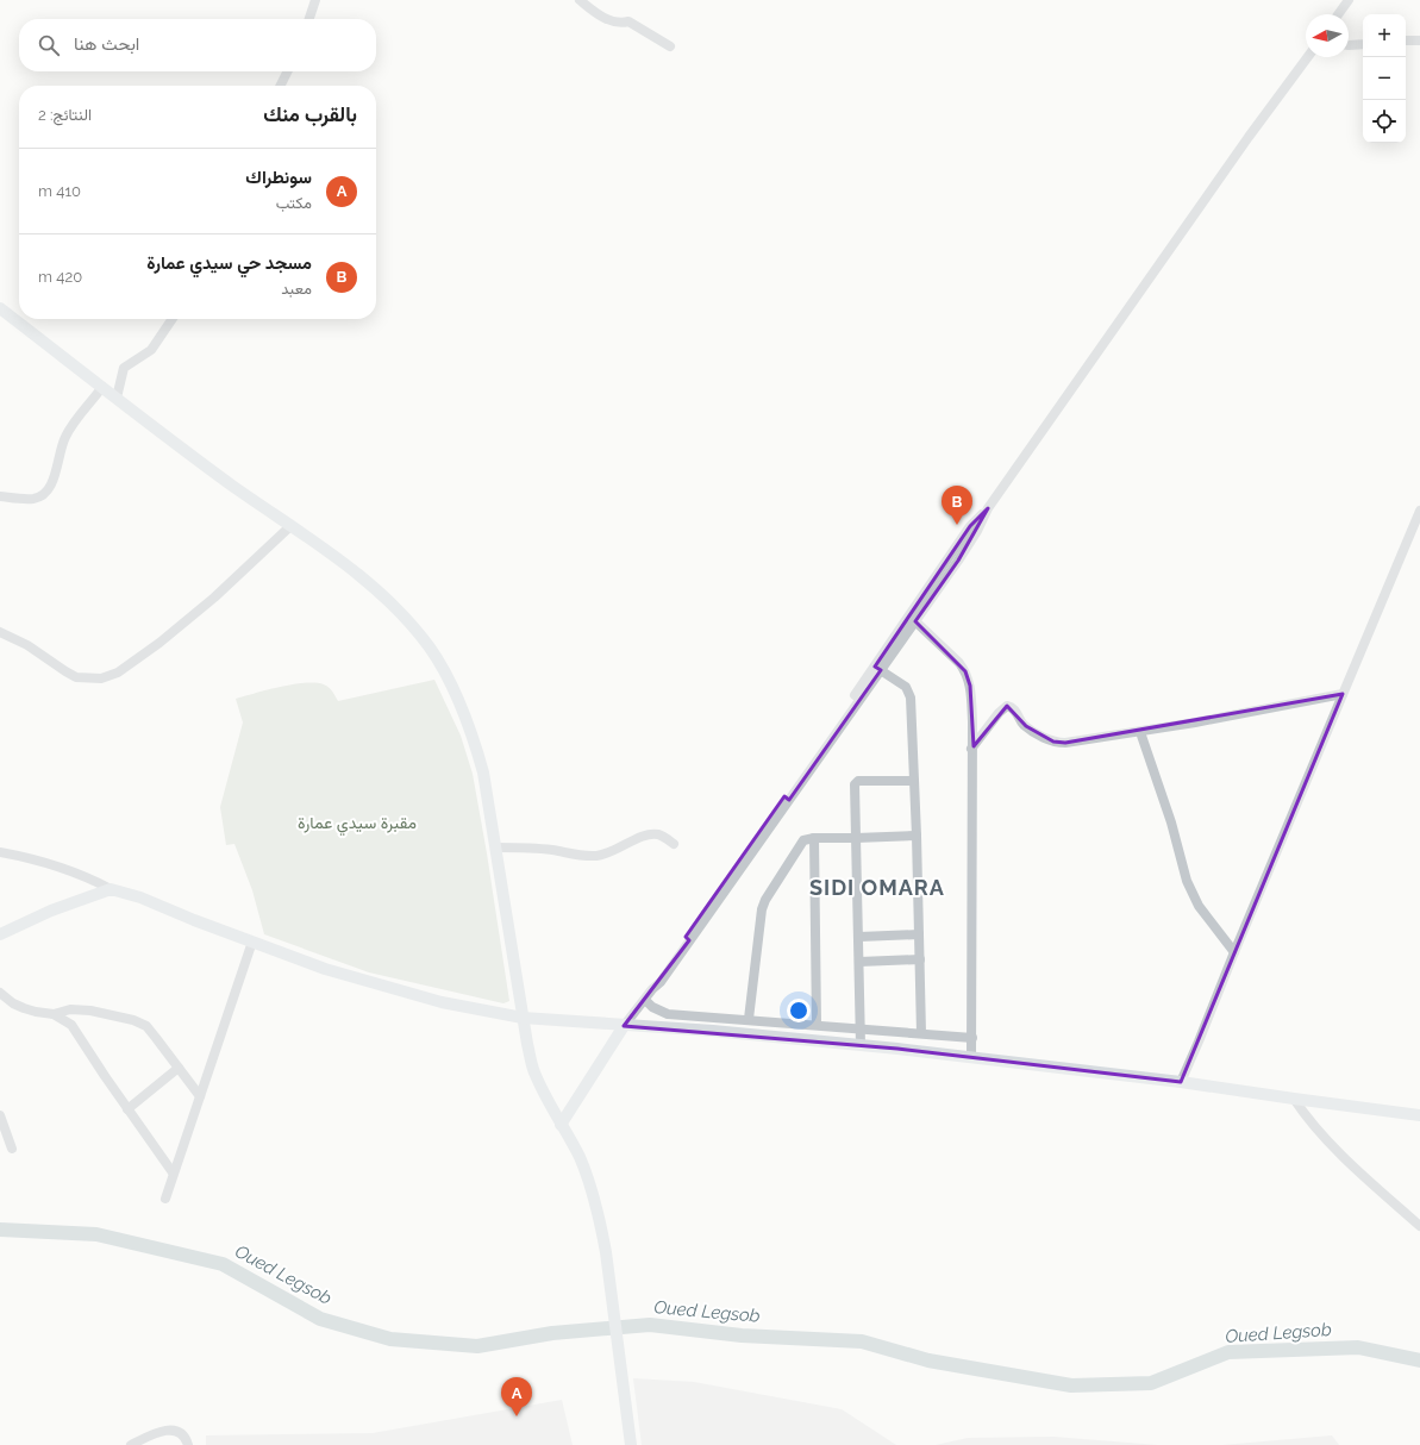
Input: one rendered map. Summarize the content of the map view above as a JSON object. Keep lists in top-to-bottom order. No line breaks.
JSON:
{"districts":["SIDI OMARA"],"water":["Oued Legsob"],"parks":["مقبرة سيدي عمارة"],"north":"left","page":{"map_buttons":["+","−"],"search":"ابحث هنا","heading":["بالقرب منك","النتائج: 2"],"list":[{"mark":"A","name":"سونطراك","note":"مكتب","value":"410 m"},{"mark":"B","name":"مسجد حي سيدي عمارة","note":"معبد","value":"420 m"}],"pins":["B","A"]}}
